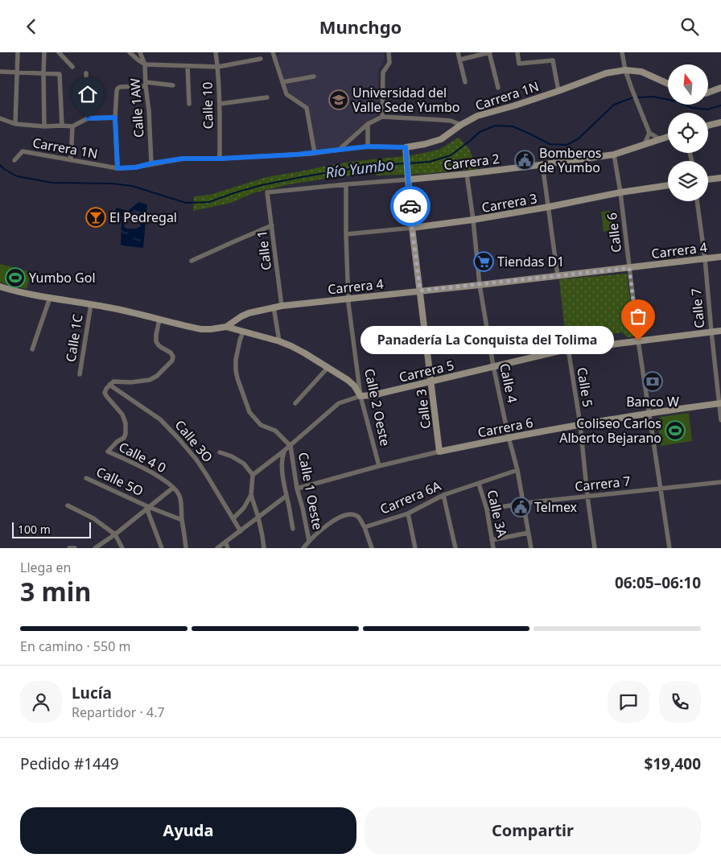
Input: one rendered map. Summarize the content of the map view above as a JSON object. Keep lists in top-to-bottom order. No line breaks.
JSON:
{"streets":{"street":["Carrera 1N","Calle 10","Calle 1AW","Carrera 2","Carrera 3","Calle 6","Calle 1","Carrera 4","Calle 7","Calle 1C","Carrera 5","Calle 4","Calle 5","Calle 2 Oeste","Calle 3","Carrera 6","Calle 3O","Calle 4 0","Calle 5O","Carrera 7","Calle 1 Oeste","Carrera 6A","Calle 3A"]},"crossings":[["Carrera 1N","Calle 10"],["Carrera 1N","Calle 1AW"],["Carrera 1N","Calle 3"],["Carrera 2","Calle 6"],["Carrera 2","Calle 1"],["Carrera 2","Calle 4"],["Carrera 2","Calle 2 Oeste"],["Carrera 2","Calle 3"],["Carrera 3","Calle 6"],["Carrera 3","Calle 4"],["Carrera 3","Calle 2 Oeste"],["Carrera 3","Calle 3"],["Calle 6","Carrera 4"],["Calle 6","Carrera 5"],["Calle 6","Carrera 6"],["Calle 6","Carrera 7"],["Calle 1","Carrera 4"],["Carrera 4","Calle 7"],["Carrera 4","Calle 1C"],["Carrera 4","Calle 4"],["Carrera 4","Calle 2 Oeste"],["Carrera 4","Calle 3"],["Calle 7","Carrera 5"],["Calle 7","Carrera 6"],["Carrera 5","Calle 4"],["Carrera 5","Calle 5"],["Carrera 5","Calle 2 Oeste"],["Carrera 5","Calle 3"],["Carrera 5","Calle 1 Oeste"],["Calle 4","Carrera 6"],["Calle 4","Carrera 7"],["Calle 4","Carrera 6A"],["Calle 5","Carrera 6"],["Calle 5","Carrera 7"],["Calle 2 Oeste","Carrera 6"],["Calle 2 Oeste","Calle 1 Oeste"],["Calle 3","Carrera 6"],["Carrera 6","Calle 1 Oeste"],["Calle 3O","Calle 4 0"],["Carrera 7","Calle 3A"],["Carrera 6A","Calle 3A"]],"water":["Río Yumbo"],"places":{"school or university":["Universidad del Valle Sede Yumbo"],"public building":["Bomberos de Yumbo","Telmex"],"bar":["El Pedregal"],"supermarket":["Tiendas D1"],"sports":["Yumbo Gol","Coliseo Carlos Alberto Bejarano"],"other":["Panadería La Conquista del Tolima"],"bank":["Banco W"]},"scale_bar":"100 m","north":"top","page":{"header":"Munchgo","bubble":"Panadería La Conquista del Tolima","scale":"100 m","heading":["3 min","Llega en","06:05–06:10"],"panel":["Lucía","Repartidor · 4.7","Pedido #1449","$19,400"],"bar":"En camino · 550 m","buttons":["Ayuda","Compartir"]}}
